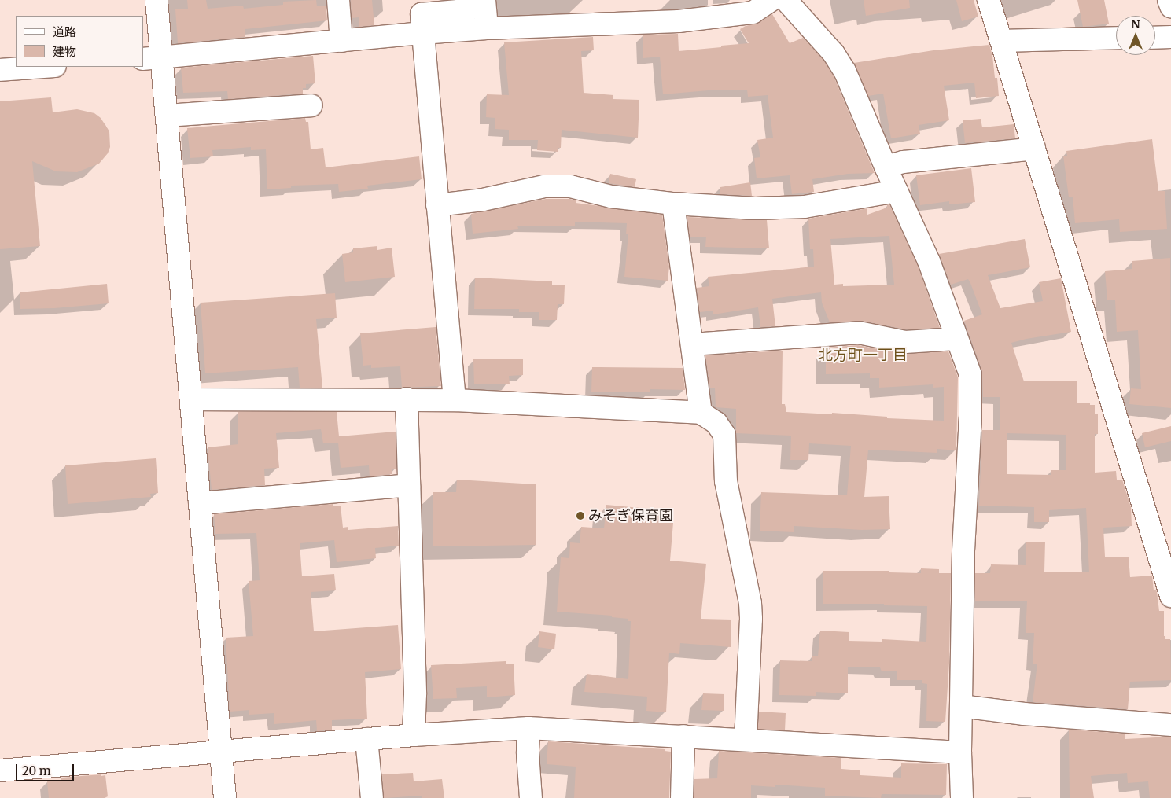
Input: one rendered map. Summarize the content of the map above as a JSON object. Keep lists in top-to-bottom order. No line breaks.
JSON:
{"districts":["北方町一丁目"],"places":["みそぎ保育園"],"legend":["道路","建物"],"scale_bar":"20 m","north":"top"}
